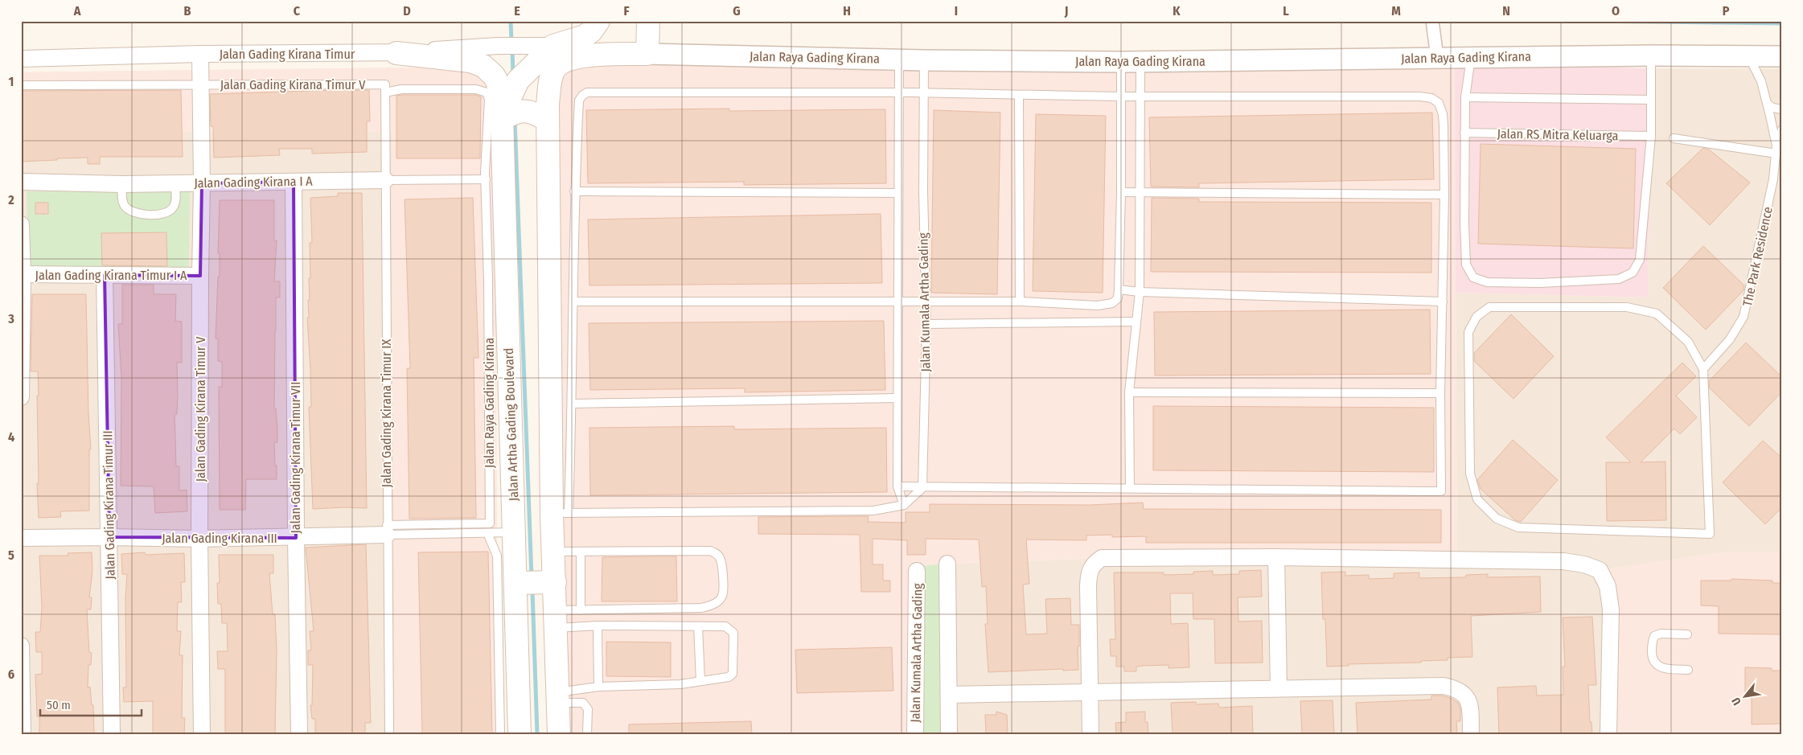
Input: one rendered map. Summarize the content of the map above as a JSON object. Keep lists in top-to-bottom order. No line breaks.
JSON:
{"streets":{"main road":["Jalan Raya Gading Kirana","Jalan Artha Gading Boulevard"],"street":["Jalan Gading Kirana Timur","Jalan Gading Kirana Timur V","Jalan Gading Kirana I A","Jalan Gading Kirana Timur I A","Jalan Kumala Artha Gading","Jalan Gading Kirana Timur VII","Jalan Gading Kirana Timur III","Jalan Gading Kirana III"],"lane":["Jalan RS Mitra Keluarga","The Park Residence","Jalan Gading Kirana Timur IX"]},"crossings":[["Jalan Gading Kirana Timur","Jalan Gading Kirana Timur V"],["Jalan Gading Kirana Timur","Jalan Artha Gading Boulevard"],["Jalan Raya Gading Kirana","Jalan Gading Kirana I A"],["Jalan Raya Gading Kirana","The Park Residence"],["Jalan Raya Gading Kirana","Jalan Kumala Artha Gading"],["Jalan Raya Gading Kirana","Jalan Gading Kirana Timur IX"],["Jalan Raya Gading Kirana","Jalan Artha Gading Boulevard"],["Jalan Raya Gading Kirana","Jalan Gading Kirana III"],["Jalan Gading Kirana Timur V","Jalan Gading Kirana I A"],["Jalan Gading Kirana Timur V","Jalan Gading Kirana Timur I A"],["Jalan Gading Kirana Timur V","Jalan Gading Kirana Timur IX"],["Jalan Gading Kirana Timur V","Jalan Gading Kirana III"],["Jalan Gading Kirana I A","Jalan Gading Kirana Timur IX"],["Jalan Gading Kirana I A","Jalan Artha Gading Boulevard"],["Jalan Gading Kirana I A","Jalan Gading Kirana Timur VII"],["Jalan Gading Kirana Timur I A","Jalan Gading Kirana Timur III"],["Jalan Gading Kirana Timur IX","Jalan Gading Kirana III"],["Jalan Artha Gading Boulevard","Jalan Gading Kirana III"],["Jalan Gading Kirana Timur VII","Jalan Gading Kirana III"],["Jalan Gading Kirana Timur III","Jalan Gading Kirana III"]],"scale_bar":"50 m","north":"bottom left","grid":{"columns":["A","B","C","D","E","F","G","H","I","J","K","L","M","N","O","P"],"rows":["1","2","3","4","5","6"]}}
